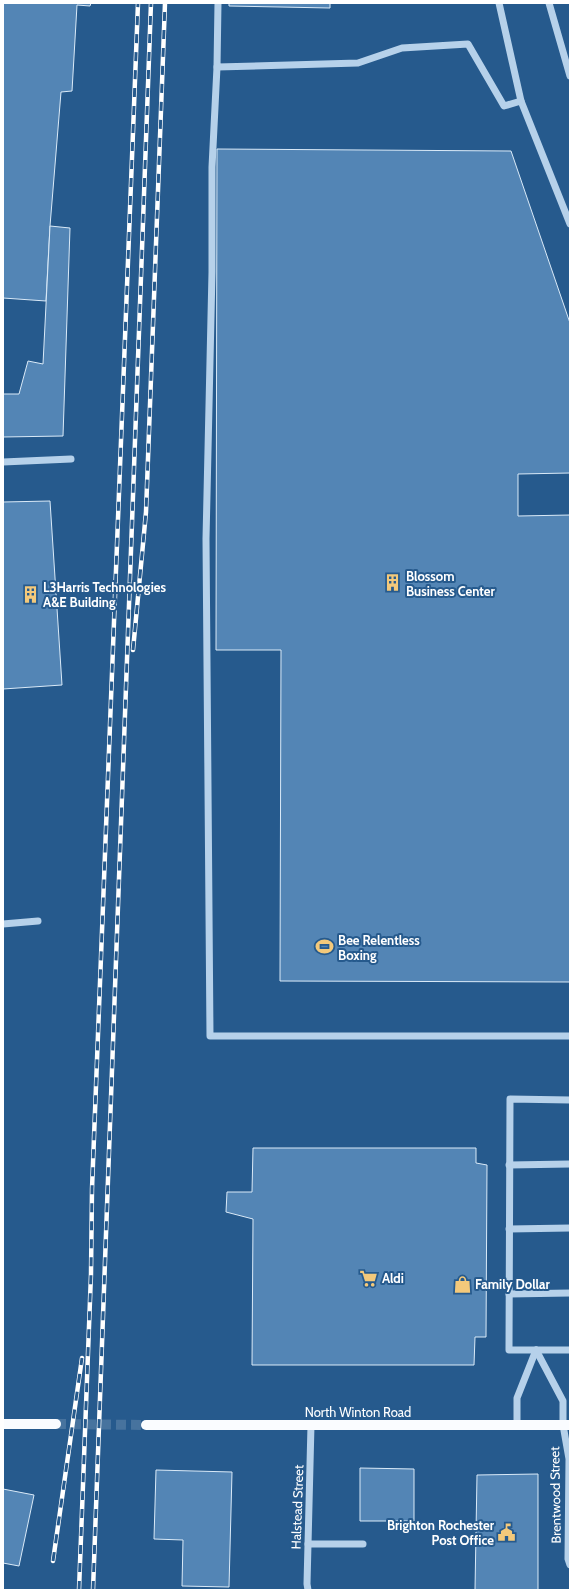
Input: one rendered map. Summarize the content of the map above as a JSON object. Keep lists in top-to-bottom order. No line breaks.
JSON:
{"streets":{"main road":["North Winton Road"],"street":["Brentwood Street","Halstead Street"]},"crossings":[["North Winton Road","Brentwood Street"],["North Winton Road","Halstead Street"]],"places":{"building":["Blossom Business Center","L3Harris Technologies A&E Building"],"sports":["Bee Relentless Boxing"],"supermarket":["Aldi"],"shop":["Family Dollar"],"public building":["Brighton Rochester Post Office"]}}
